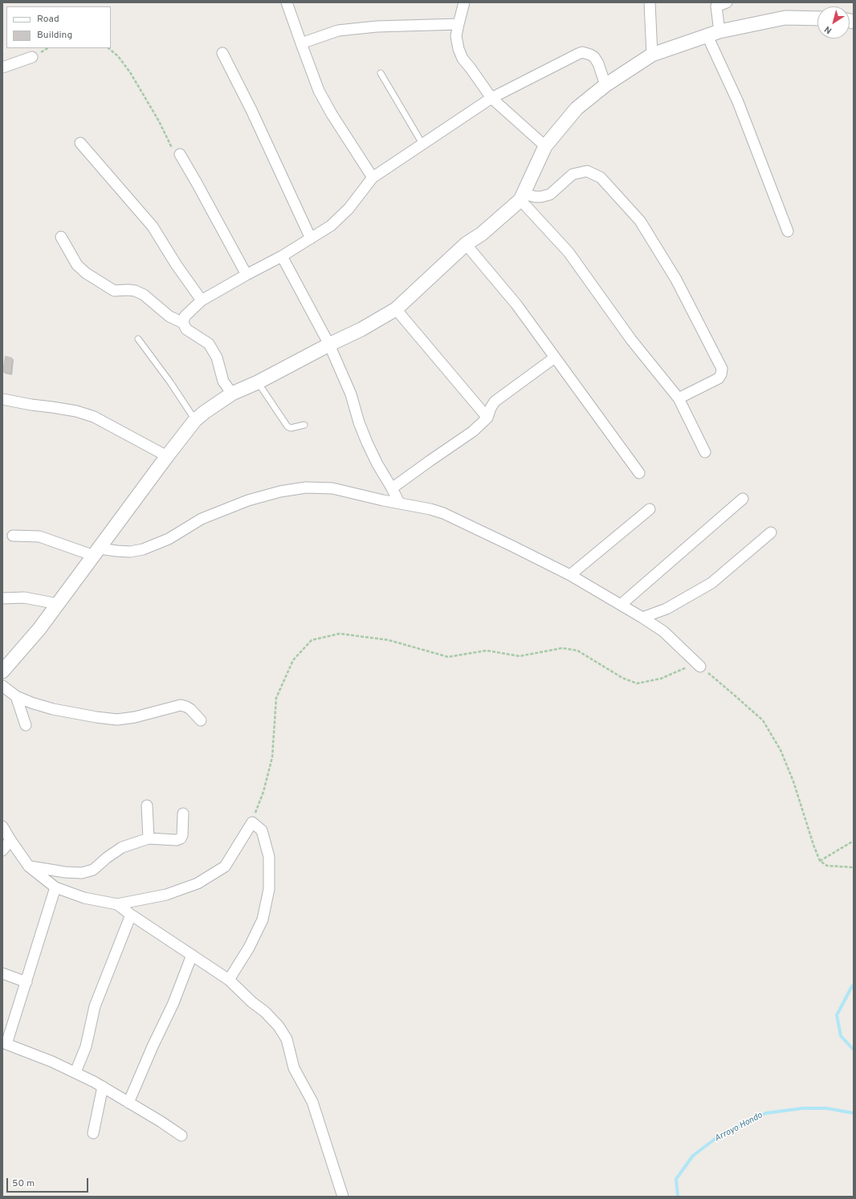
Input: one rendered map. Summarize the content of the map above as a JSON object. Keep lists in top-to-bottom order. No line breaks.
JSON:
{"water":["Arroyo Hondo"],"legend":["Road","Building"],"scale_bar":"50 m","north":"bottom left"}
